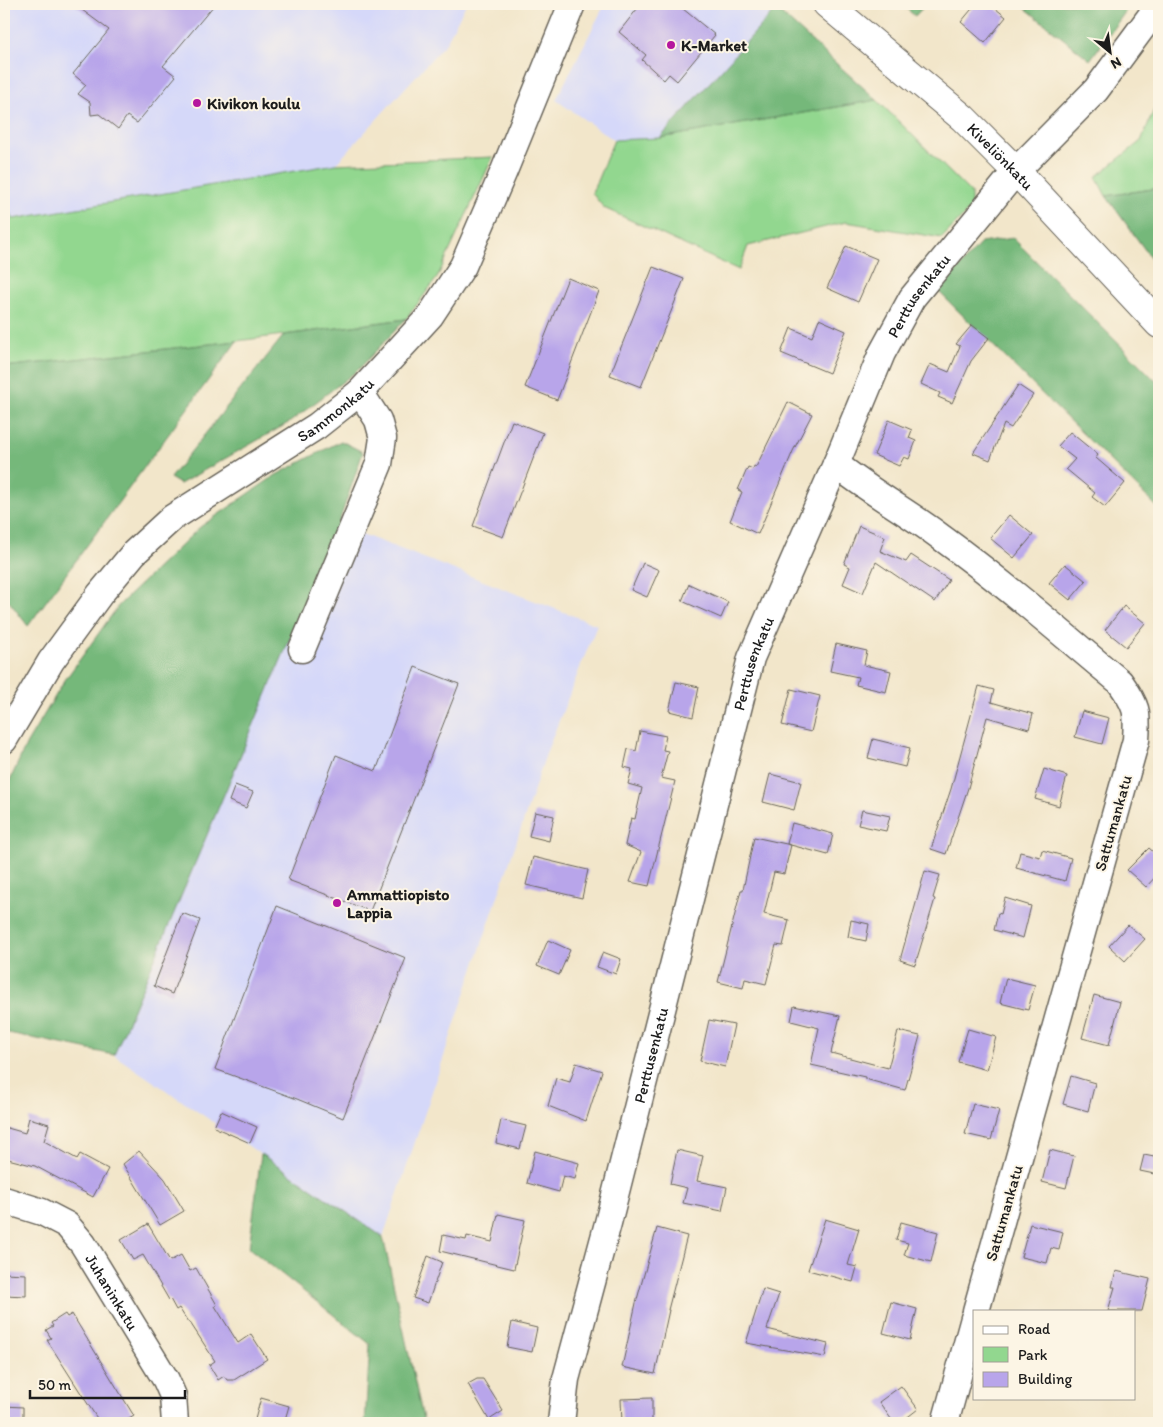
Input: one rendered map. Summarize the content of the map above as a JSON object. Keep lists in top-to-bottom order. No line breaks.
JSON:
{"streets":{"main road":["Kiveliönkatu"],"street":["Perttusenkatu","Sammonkatu","Sattumankatu","Juhaninkatu"]},"crossings":[["Kiveliönkatu","Perttusenkatu"],["Perttusenkatu","Sattumankatu"]],"places":["K-Market","Kivikon koulu","Ammattiopisto Lappia"],"legend":["Road","Park","Building"],"scale_bar":"50 m","north":"bottom right"}
